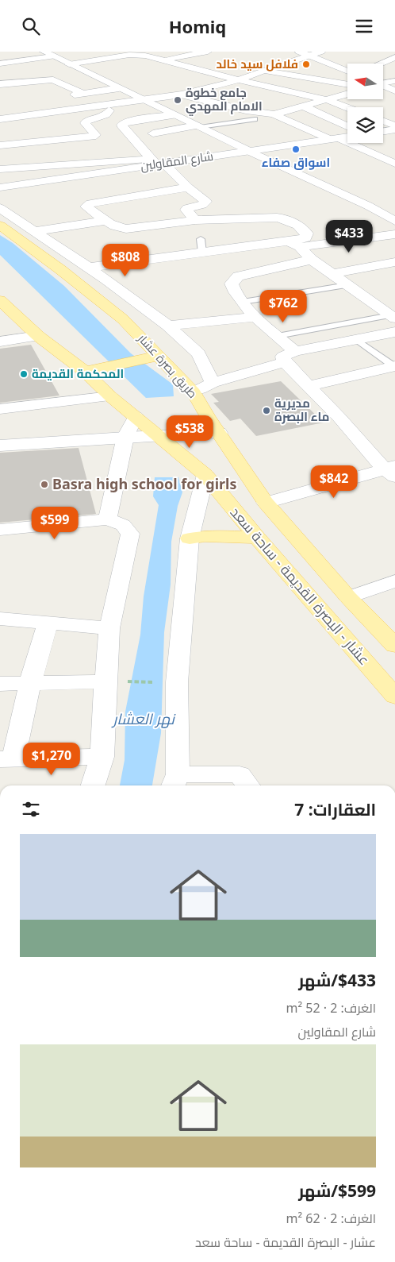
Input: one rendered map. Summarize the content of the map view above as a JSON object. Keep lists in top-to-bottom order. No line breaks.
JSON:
{"streets":{"main road":["طريق بصرة عشار","عشار - البصرة القديمة - ساحة سعد"],"street":["شارع المقاولين"]},"water":["نهر العشار"],"places":["فلافل سيد خالد","جامع خطوة الامام المهدي","اسواق صفاء","المحكمة القديمة","مديرية ماء البصرة","Basra high school for girls"],"north":"left","page":{"header":"Homiq","price":["$433","$808","$762","$538","$842","$599","$1,270"],"heading":"العقارات: 7","list":[{"name":"$433/شهر","note":"الغرف: 2 · 52 m² · شارع المقاولين"},{"name":"$599/شهر","note":"الغرف: 2 · 62 m² · عشار - البصرة القديمة - ساحة سعد"}]}}
